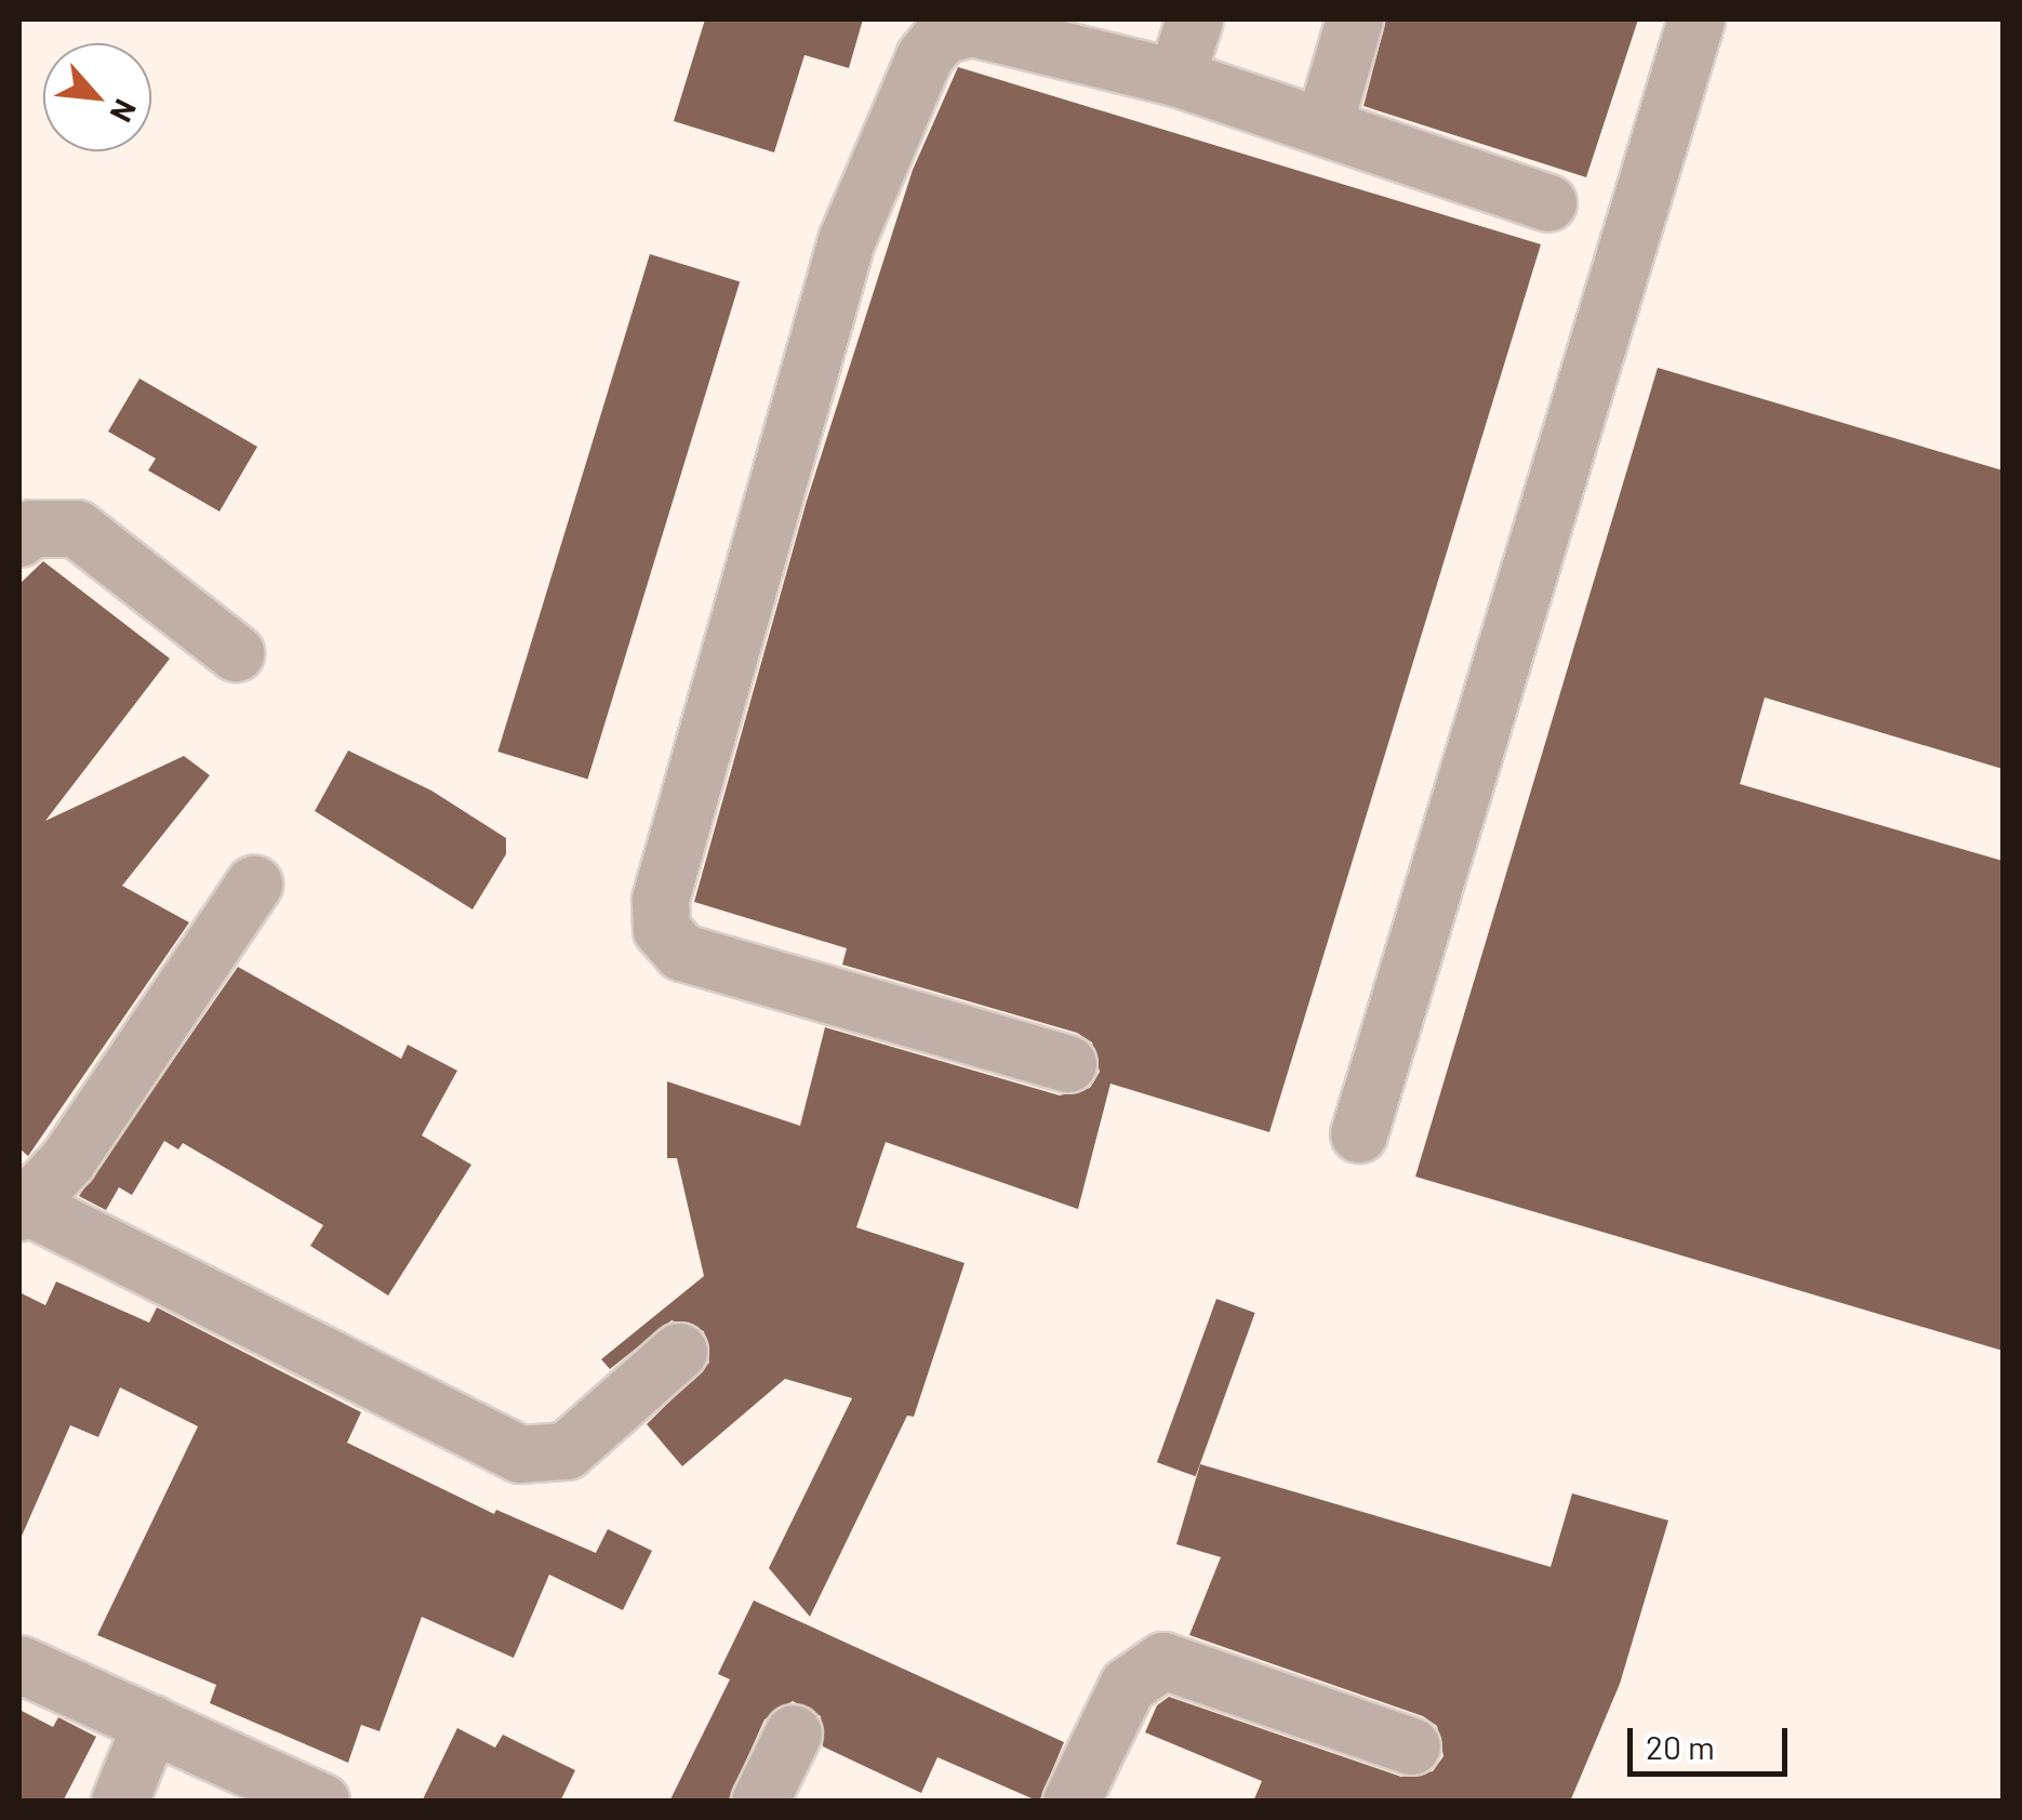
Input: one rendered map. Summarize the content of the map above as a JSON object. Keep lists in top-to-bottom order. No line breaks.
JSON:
{"scale_bar":"20 m","north":"bottom right"}
